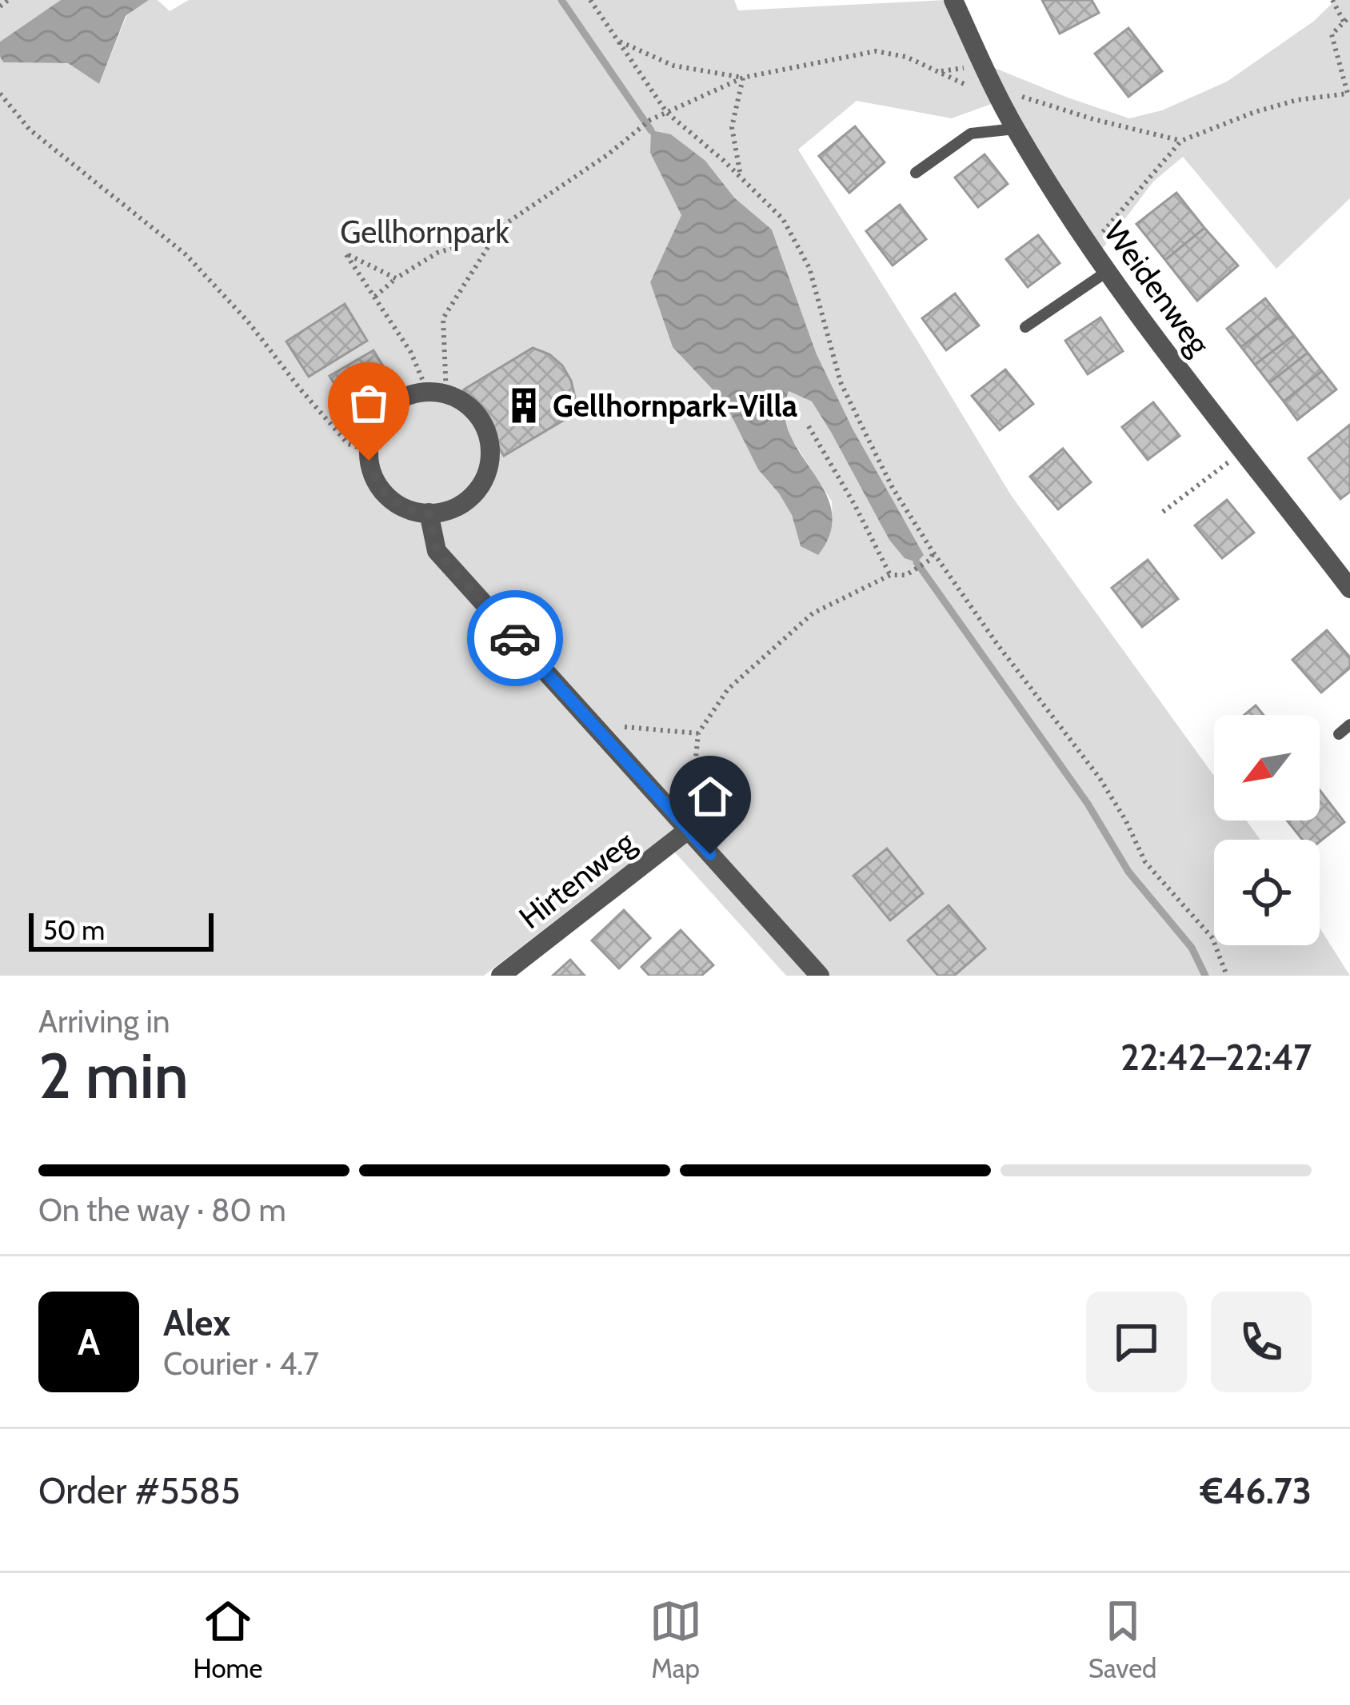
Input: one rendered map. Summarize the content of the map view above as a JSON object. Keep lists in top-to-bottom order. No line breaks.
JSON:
{"streets":{"street":["Weidenweg","Hirtenweg"]},"parks":["Gellhornpark"],"places":{"building":["Gellhornpark-Villa"]},"scale_bar":"50 m","north":"bottom left","page":{"scale":"50 m","heading":["2 min","Arriving in","22:42–22:47"],"panel":["Alex","Courier · 4.7","Order #5585","€46.73"],"bar":"On the way · 80 m","round":"A","tabs":["Home","Map","Saved"]}}
